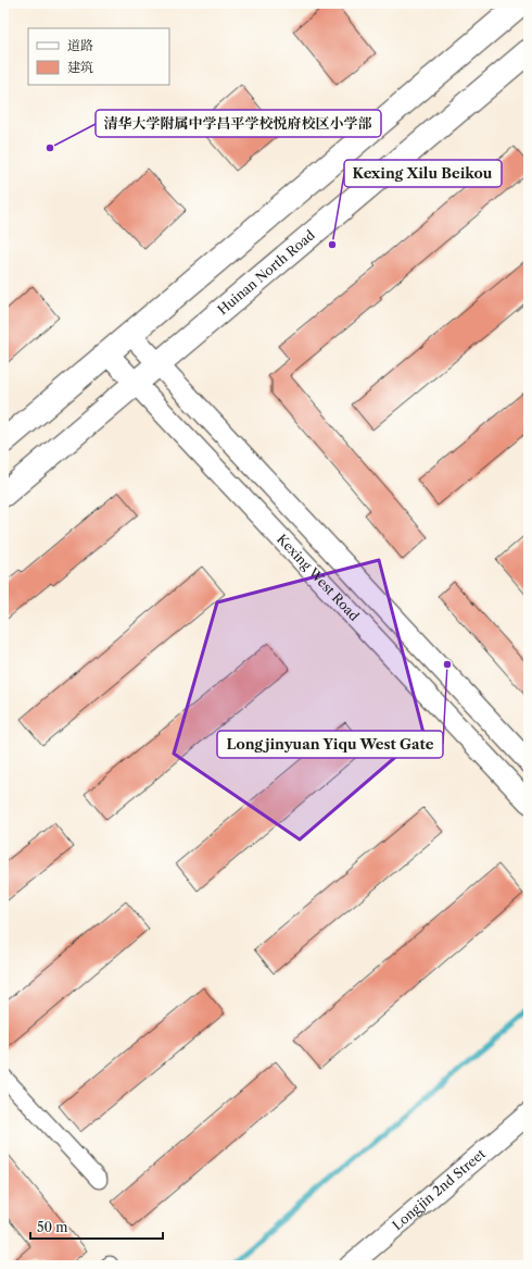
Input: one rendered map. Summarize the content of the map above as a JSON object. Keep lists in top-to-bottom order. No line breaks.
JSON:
{"streets":{"main road":["Huinan North Road"],"street":["Kexing West Road","Longjin 2nd Street"]},"crossings":[["Huinan North Road","Kexing West Road"]],"places":["清华大学附属中学昌平学校悦府校区小学部","Kexing Xilu Beikou","Longjinyuan Yiqu West Gate"],"legend":["道路","建筑"],"scale_bar":"50 m"}
